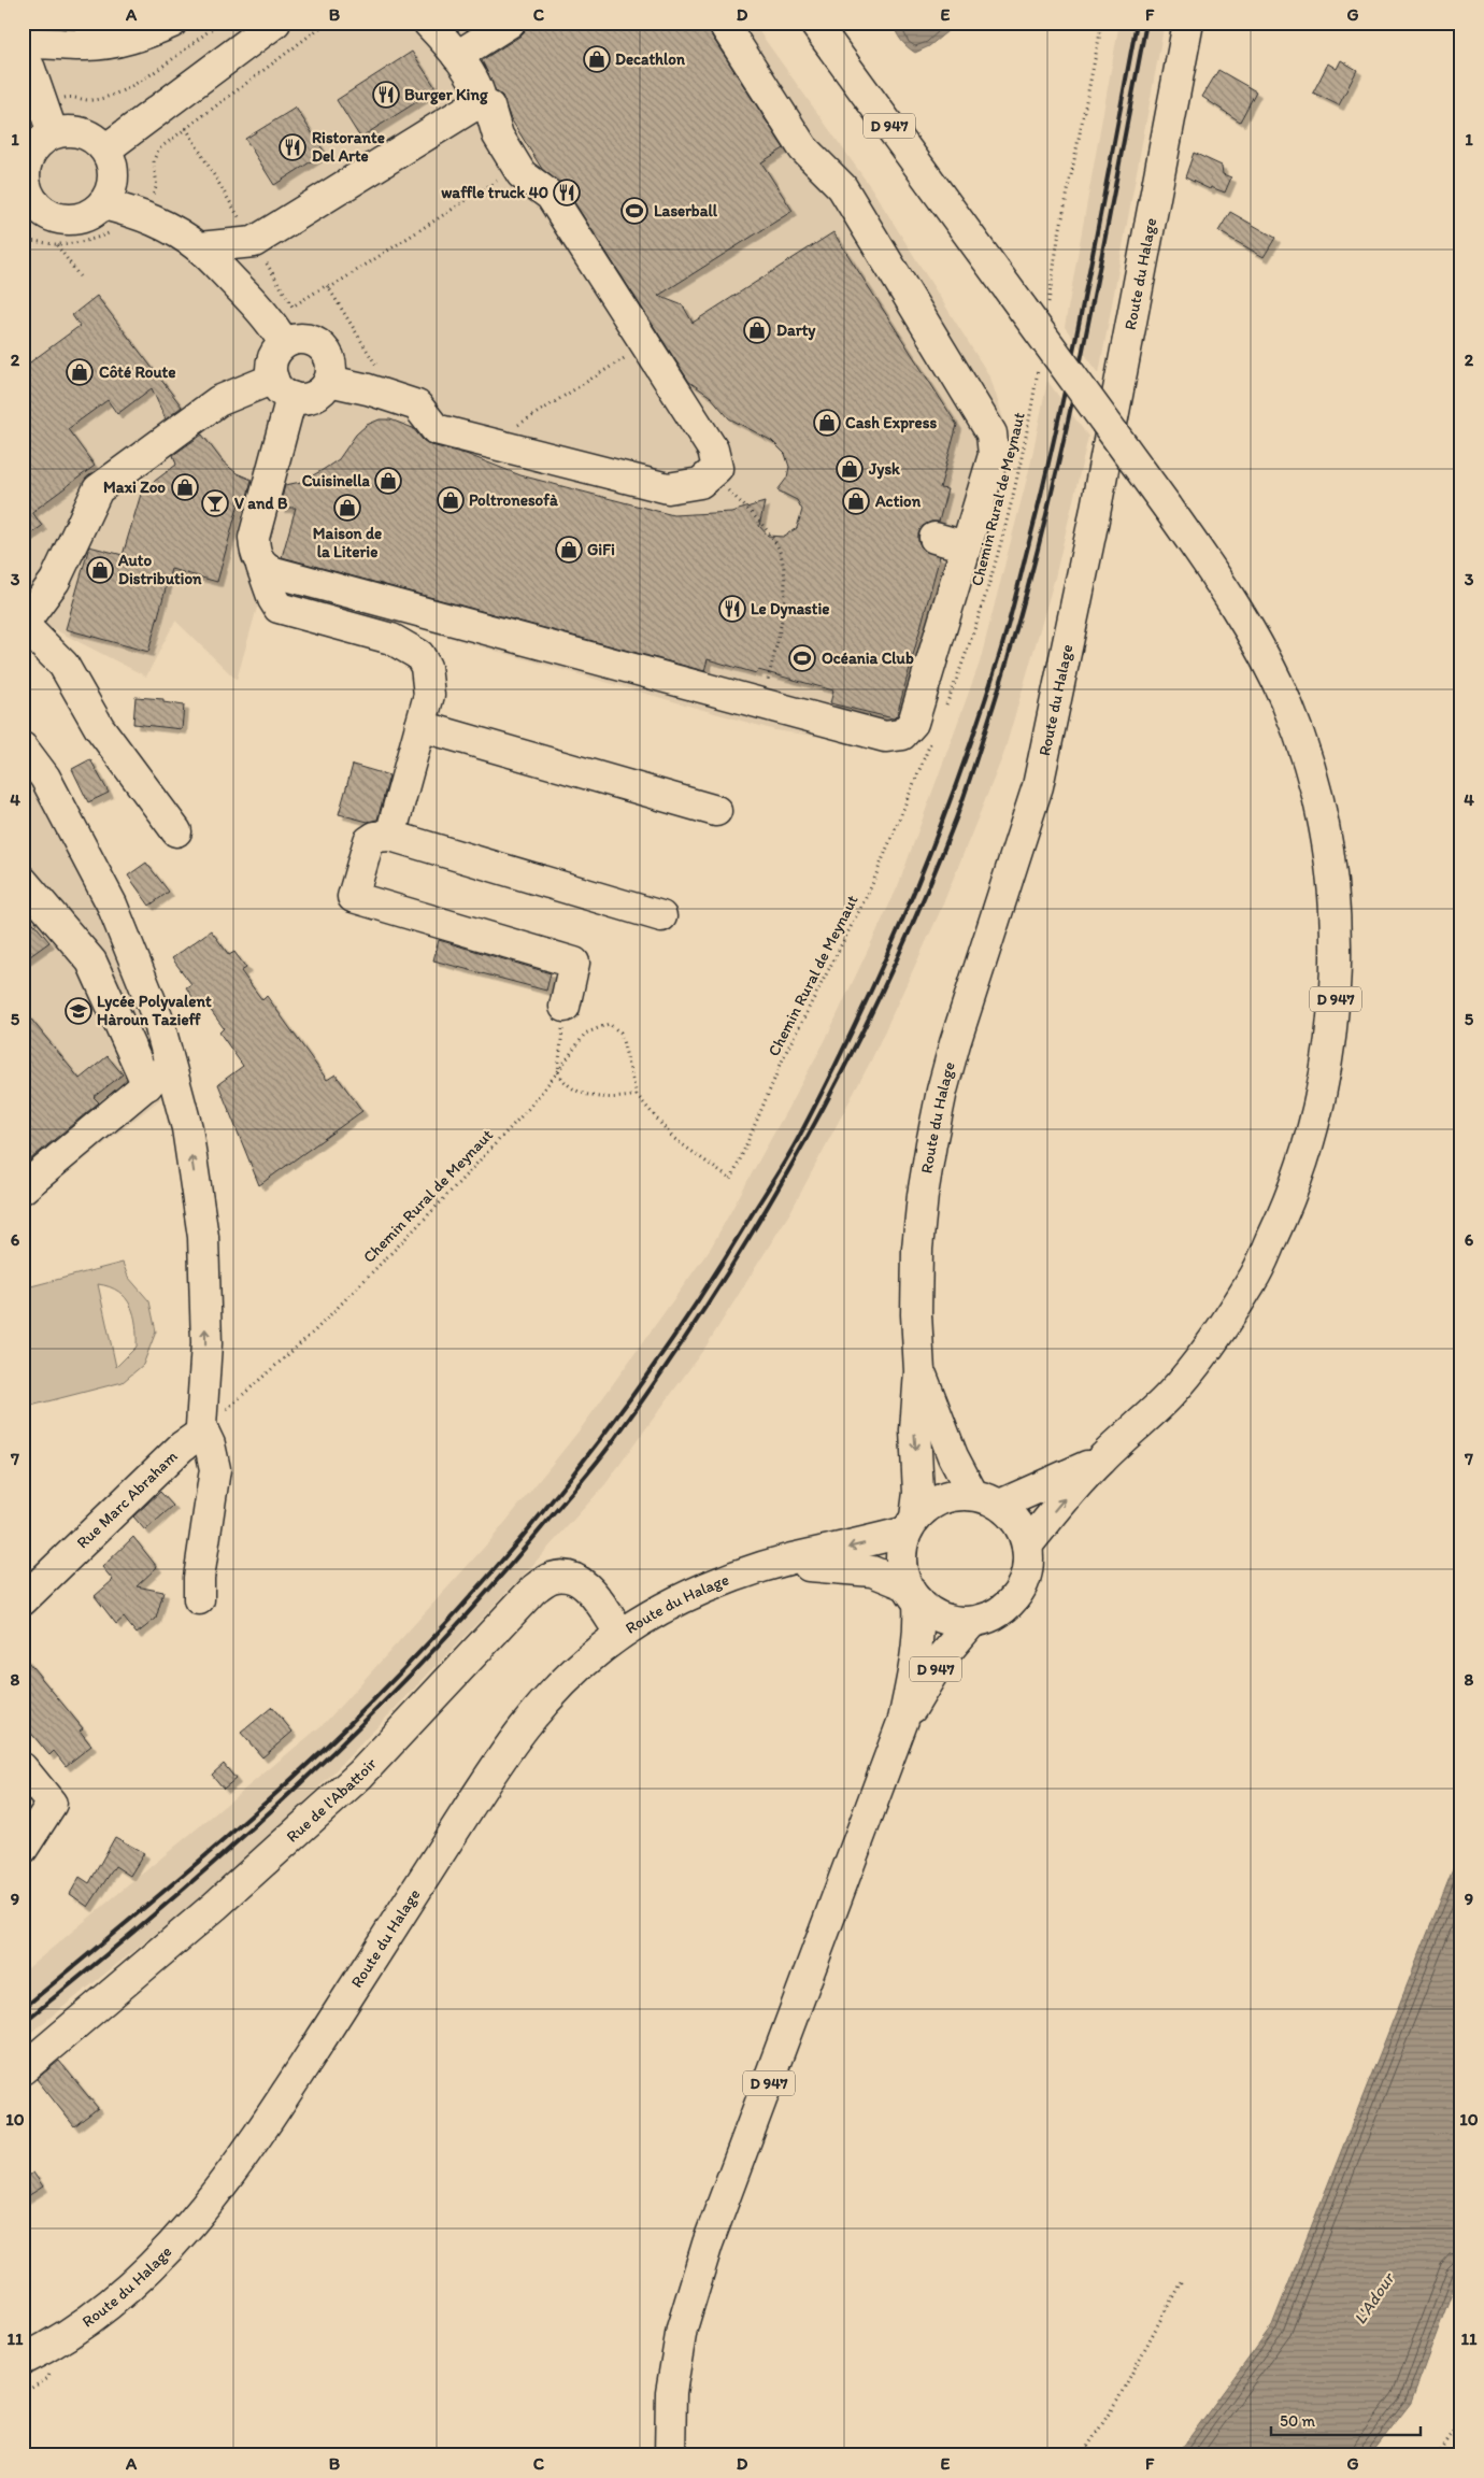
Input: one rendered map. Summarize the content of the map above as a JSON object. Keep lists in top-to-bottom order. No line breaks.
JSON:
{"streets":{"main road":["D 947","Route du Halage","Rue Marc Abraham","Rue de l'Abattoir"],"path":["Chemin Rural de Meynaut"]},"crossings":[["D 947","Route du Halage"],["Route du Halage","Rue de l'Abattoir"],["Chemin Rural de Meynaut","Rue Marc Abraham"]],"water":["L'Adour"],"places":{"shop":["Decathlon","Darty","Côté Route","Cash Express","Jysk","Cuisinella","Maxi Zoo","Poltronesofà","Action","Maison de la Literie","GiFi","Auto Distribution"],"restaurant":["Burger King","Ristorante Del Arte","waffle truck 40","Le Dynastie"],"sports":["Laserball","Océania Club"],"bar":["V and B"],"school or university":["Lycée Polyvalent Hàroun Tazieff"]},"scale_bar":"50 m","grid":{"columns":["A","B","C","D","E","F","G"],"rows":["1","2","3","4","5","6","7","8","9","10","11"]}}
